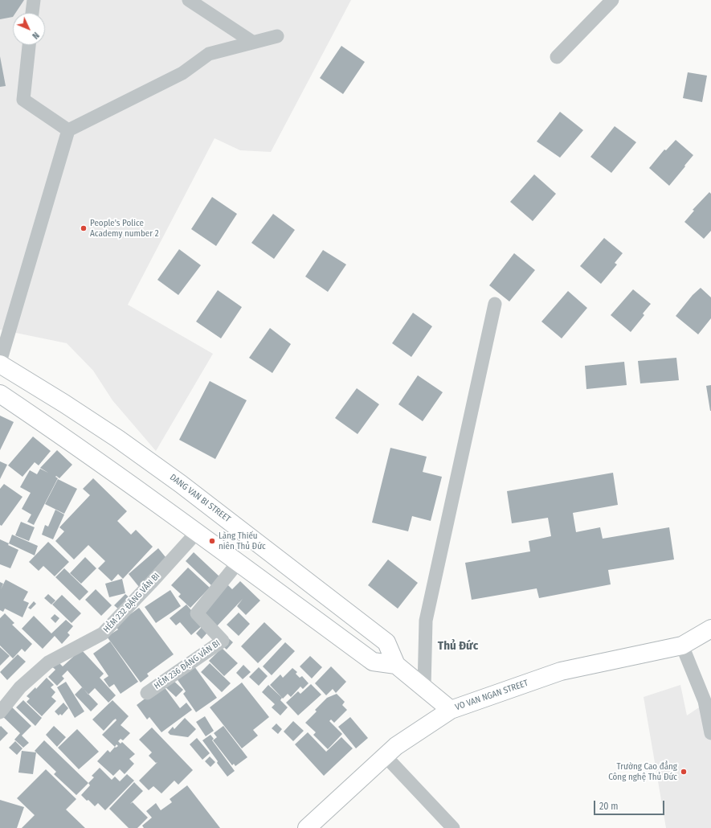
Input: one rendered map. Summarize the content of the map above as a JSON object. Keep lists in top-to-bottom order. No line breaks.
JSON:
{"streets":{"main road":["DANG VAN BI STREET","VO VAN NGAN STREET"],"lane":["HẺM 232 ĐẶNG VĂN BI","HẺM 236 ĐẶNG VĂN BI"]},"crossings":[["DANG VAN BI STREET","VO VAN NGAN STREET"]],"districts":["Thủ Đức"],"places":["People's Police Academy number 2","Làng Thiếu niên Thủ Đức","Trường Cao đẳng Công nghệ Thủ Đức"],"scale_bar":"20 m","north":"bottom right"}
